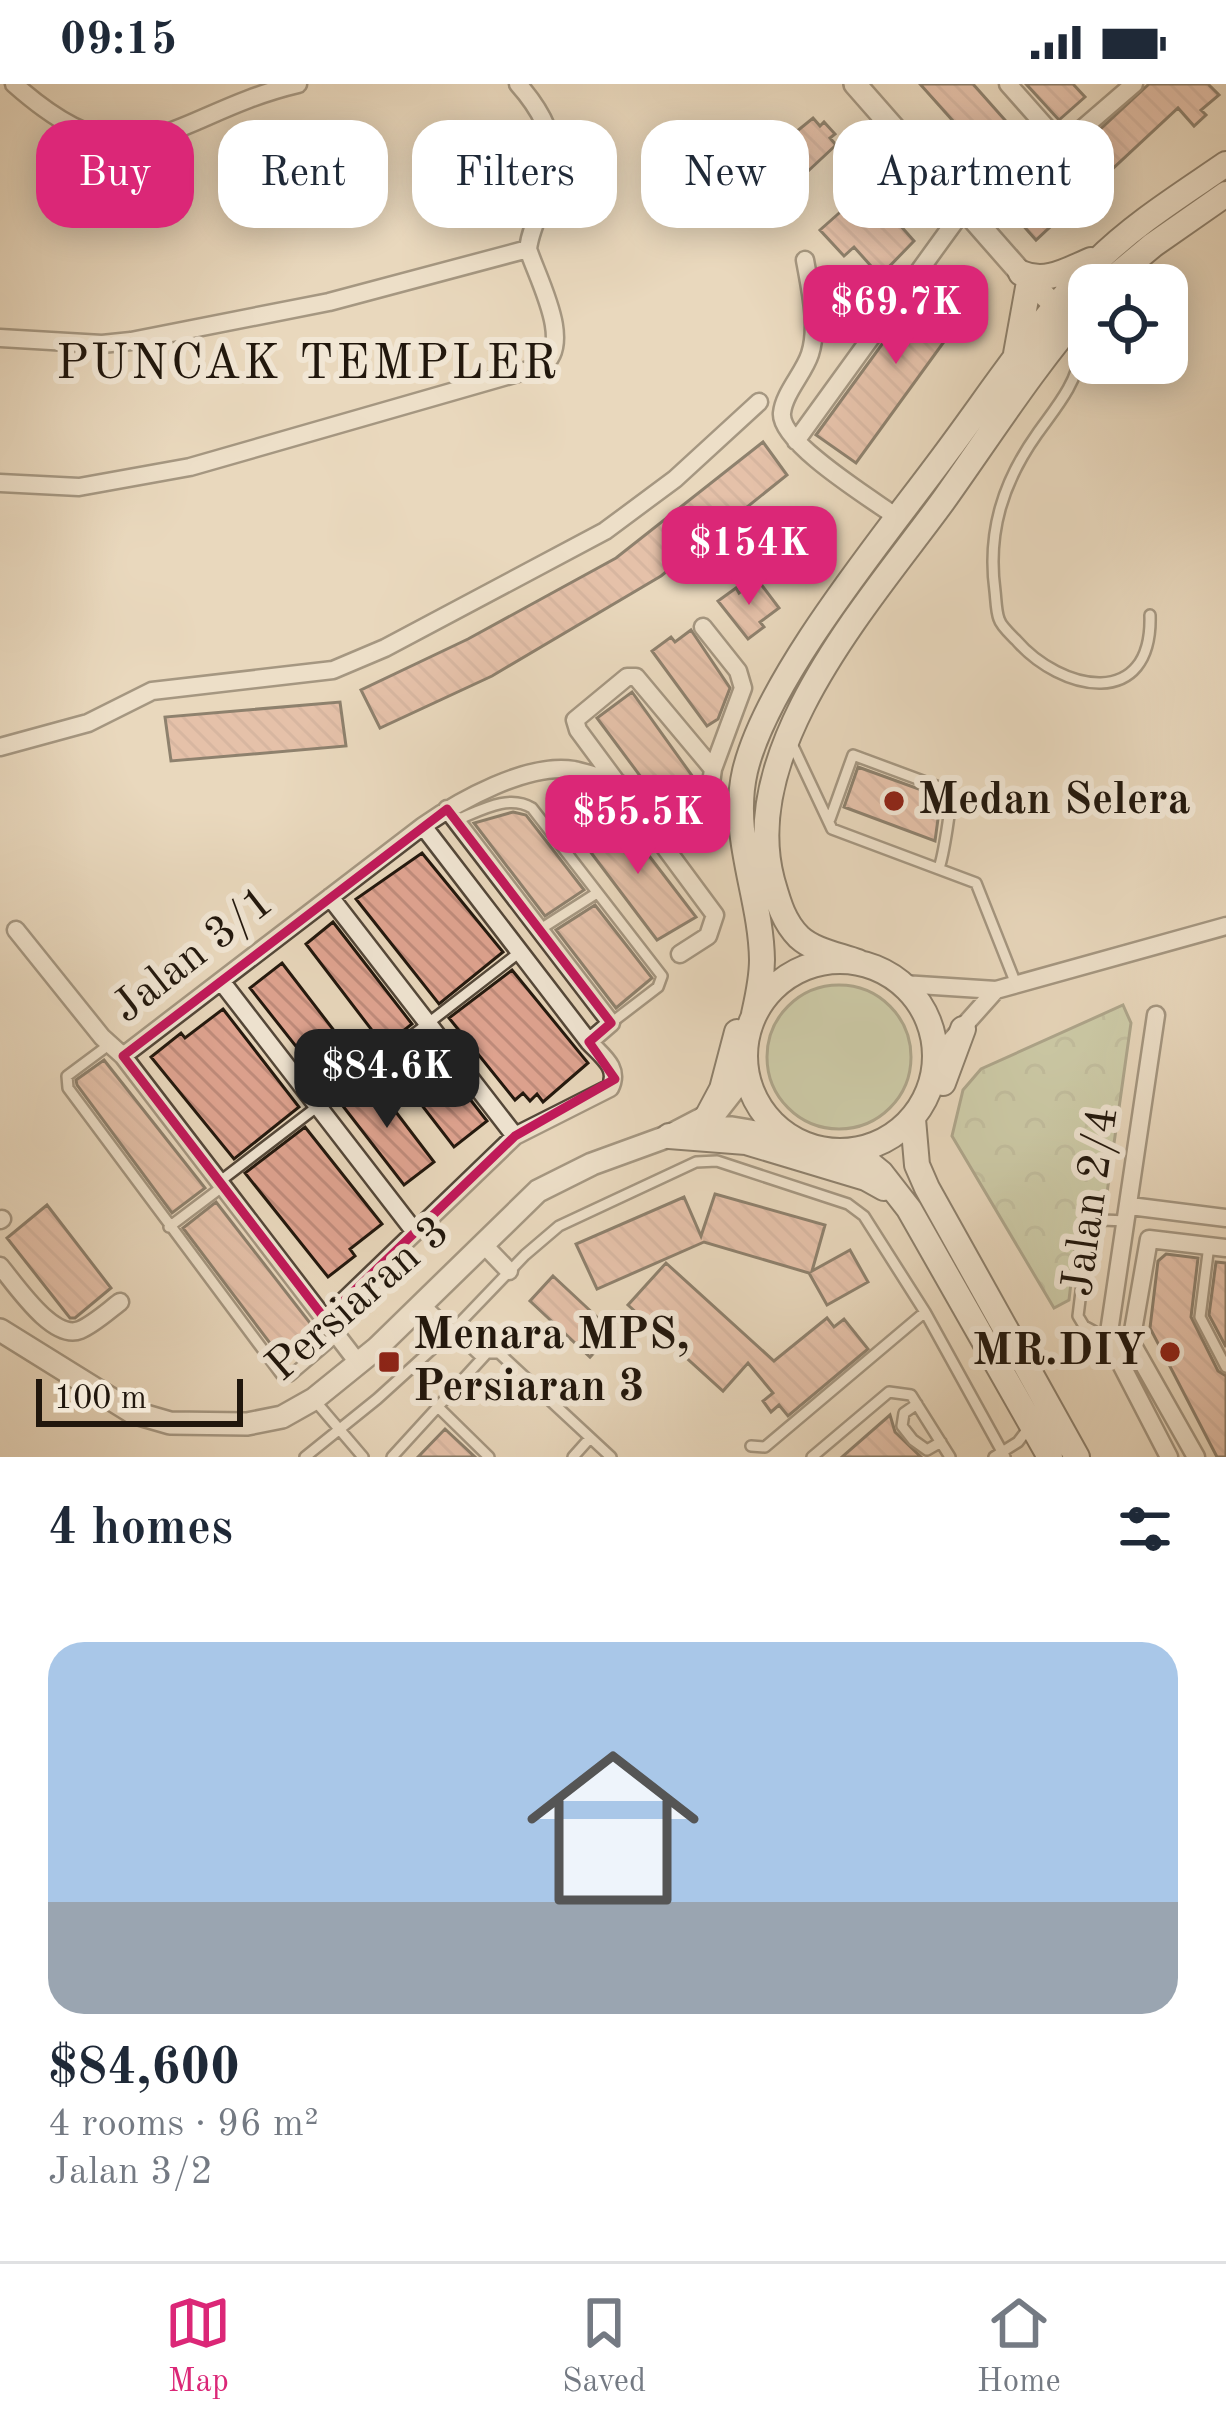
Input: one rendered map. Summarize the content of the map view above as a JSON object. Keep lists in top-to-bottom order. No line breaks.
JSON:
{"streets":{"street":["Jalan 3/1","Jalan 2/4","Persiaran 3"]},"crossings":[["Jalan 3/1","Persiaran 3"]],"districts":["PUNCAK TEMPLER"],"places":{"other":["Medan Selera","MR.DIY"],"transit":["Menara MPS, Persiaran 3"]},"scale_bar":"100 m","page":{"status":"09:15","chip":["Buy","Rent","Filters","New","Apartment"],"price":["$69.7K","$154K","$55.5K","$84.6K"],"scale":"100 m","heading":"4 homes","list":[{"name":"$84,600","note":"4 rooms · 96 m² · Jalan 3/2"}],"tabs":["Map","Saved","Home"]}}
